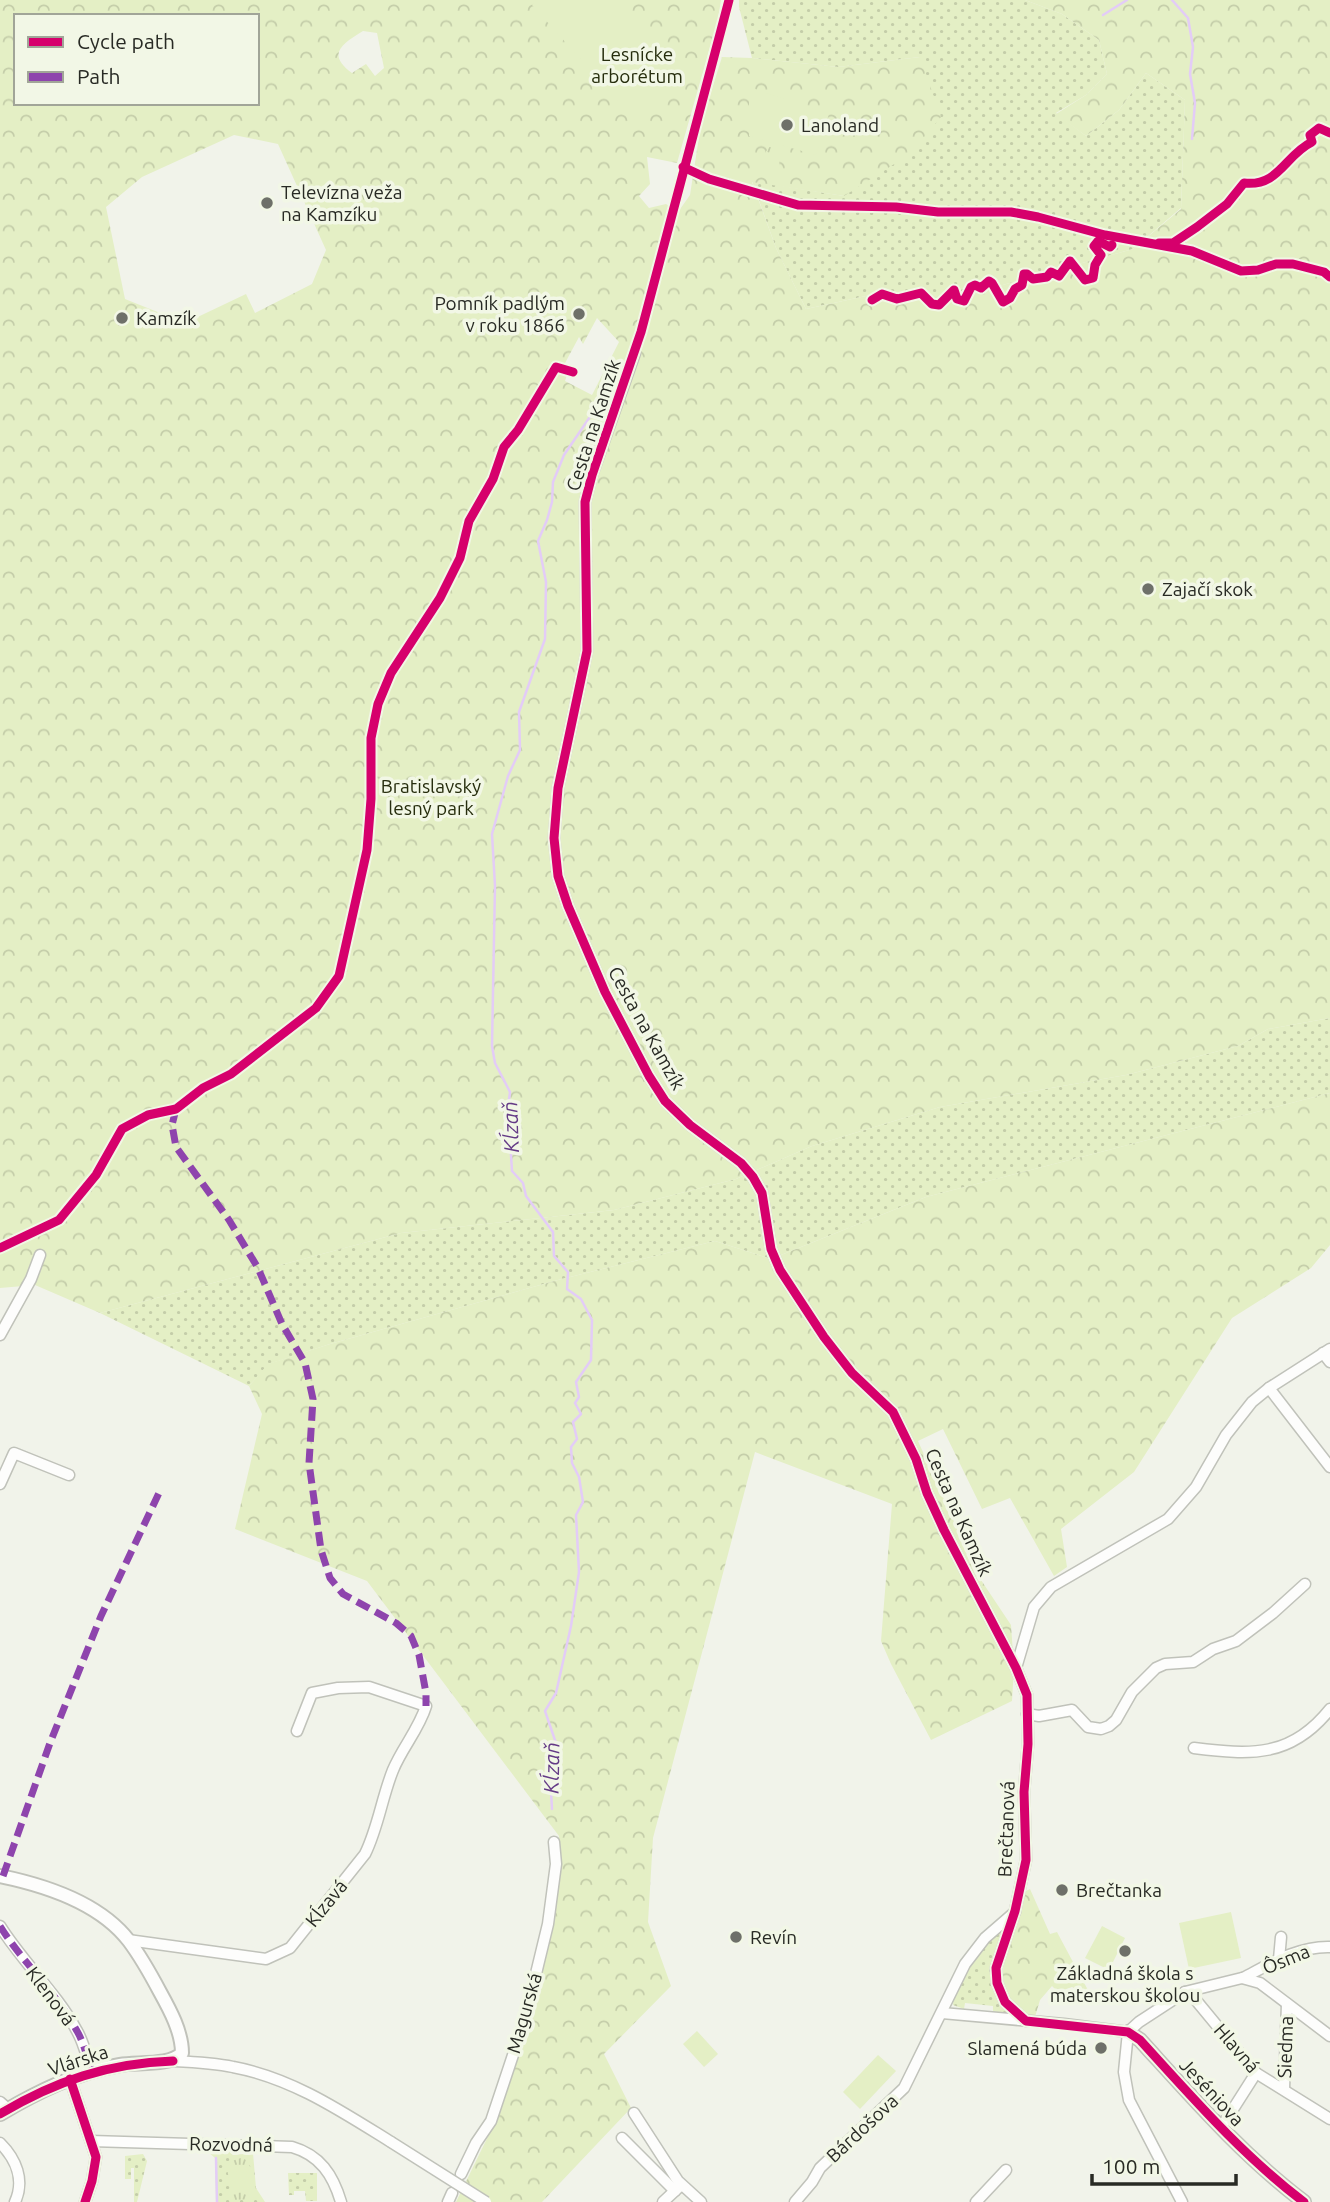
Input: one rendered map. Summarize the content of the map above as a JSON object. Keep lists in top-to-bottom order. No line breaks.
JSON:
{"streets":{"street":["Cesta na Kamzík","Brečtanová","Kĺzavá","Ôsma","Klenová","Magurská","Siedma","Hlavná","Vlárska","Jeséniova","Bárdošova","Rozvodná"]},"crossings":[["Cesta na Kamzík","Brečtanová"],["Ôsma","Hlavná"],["Ôsma","Jeséniova"],["Klenová","Vlárska"],["Siedma","Hlavná"]],"water":["Kĺzaň"],"parks":["Lesnícke arborétum","Bratislavský lesný park"],"places":["Lanoland","Televízna veža na Kamzíku","Pomník padlým v roku 1866","Kamzík","Zajačí skok","Brečtanka","Revín","Základná škola s materskou školou","Slamená búda"],"legend":["Cycle path","Path"],"scale_bar":"100 m"}
